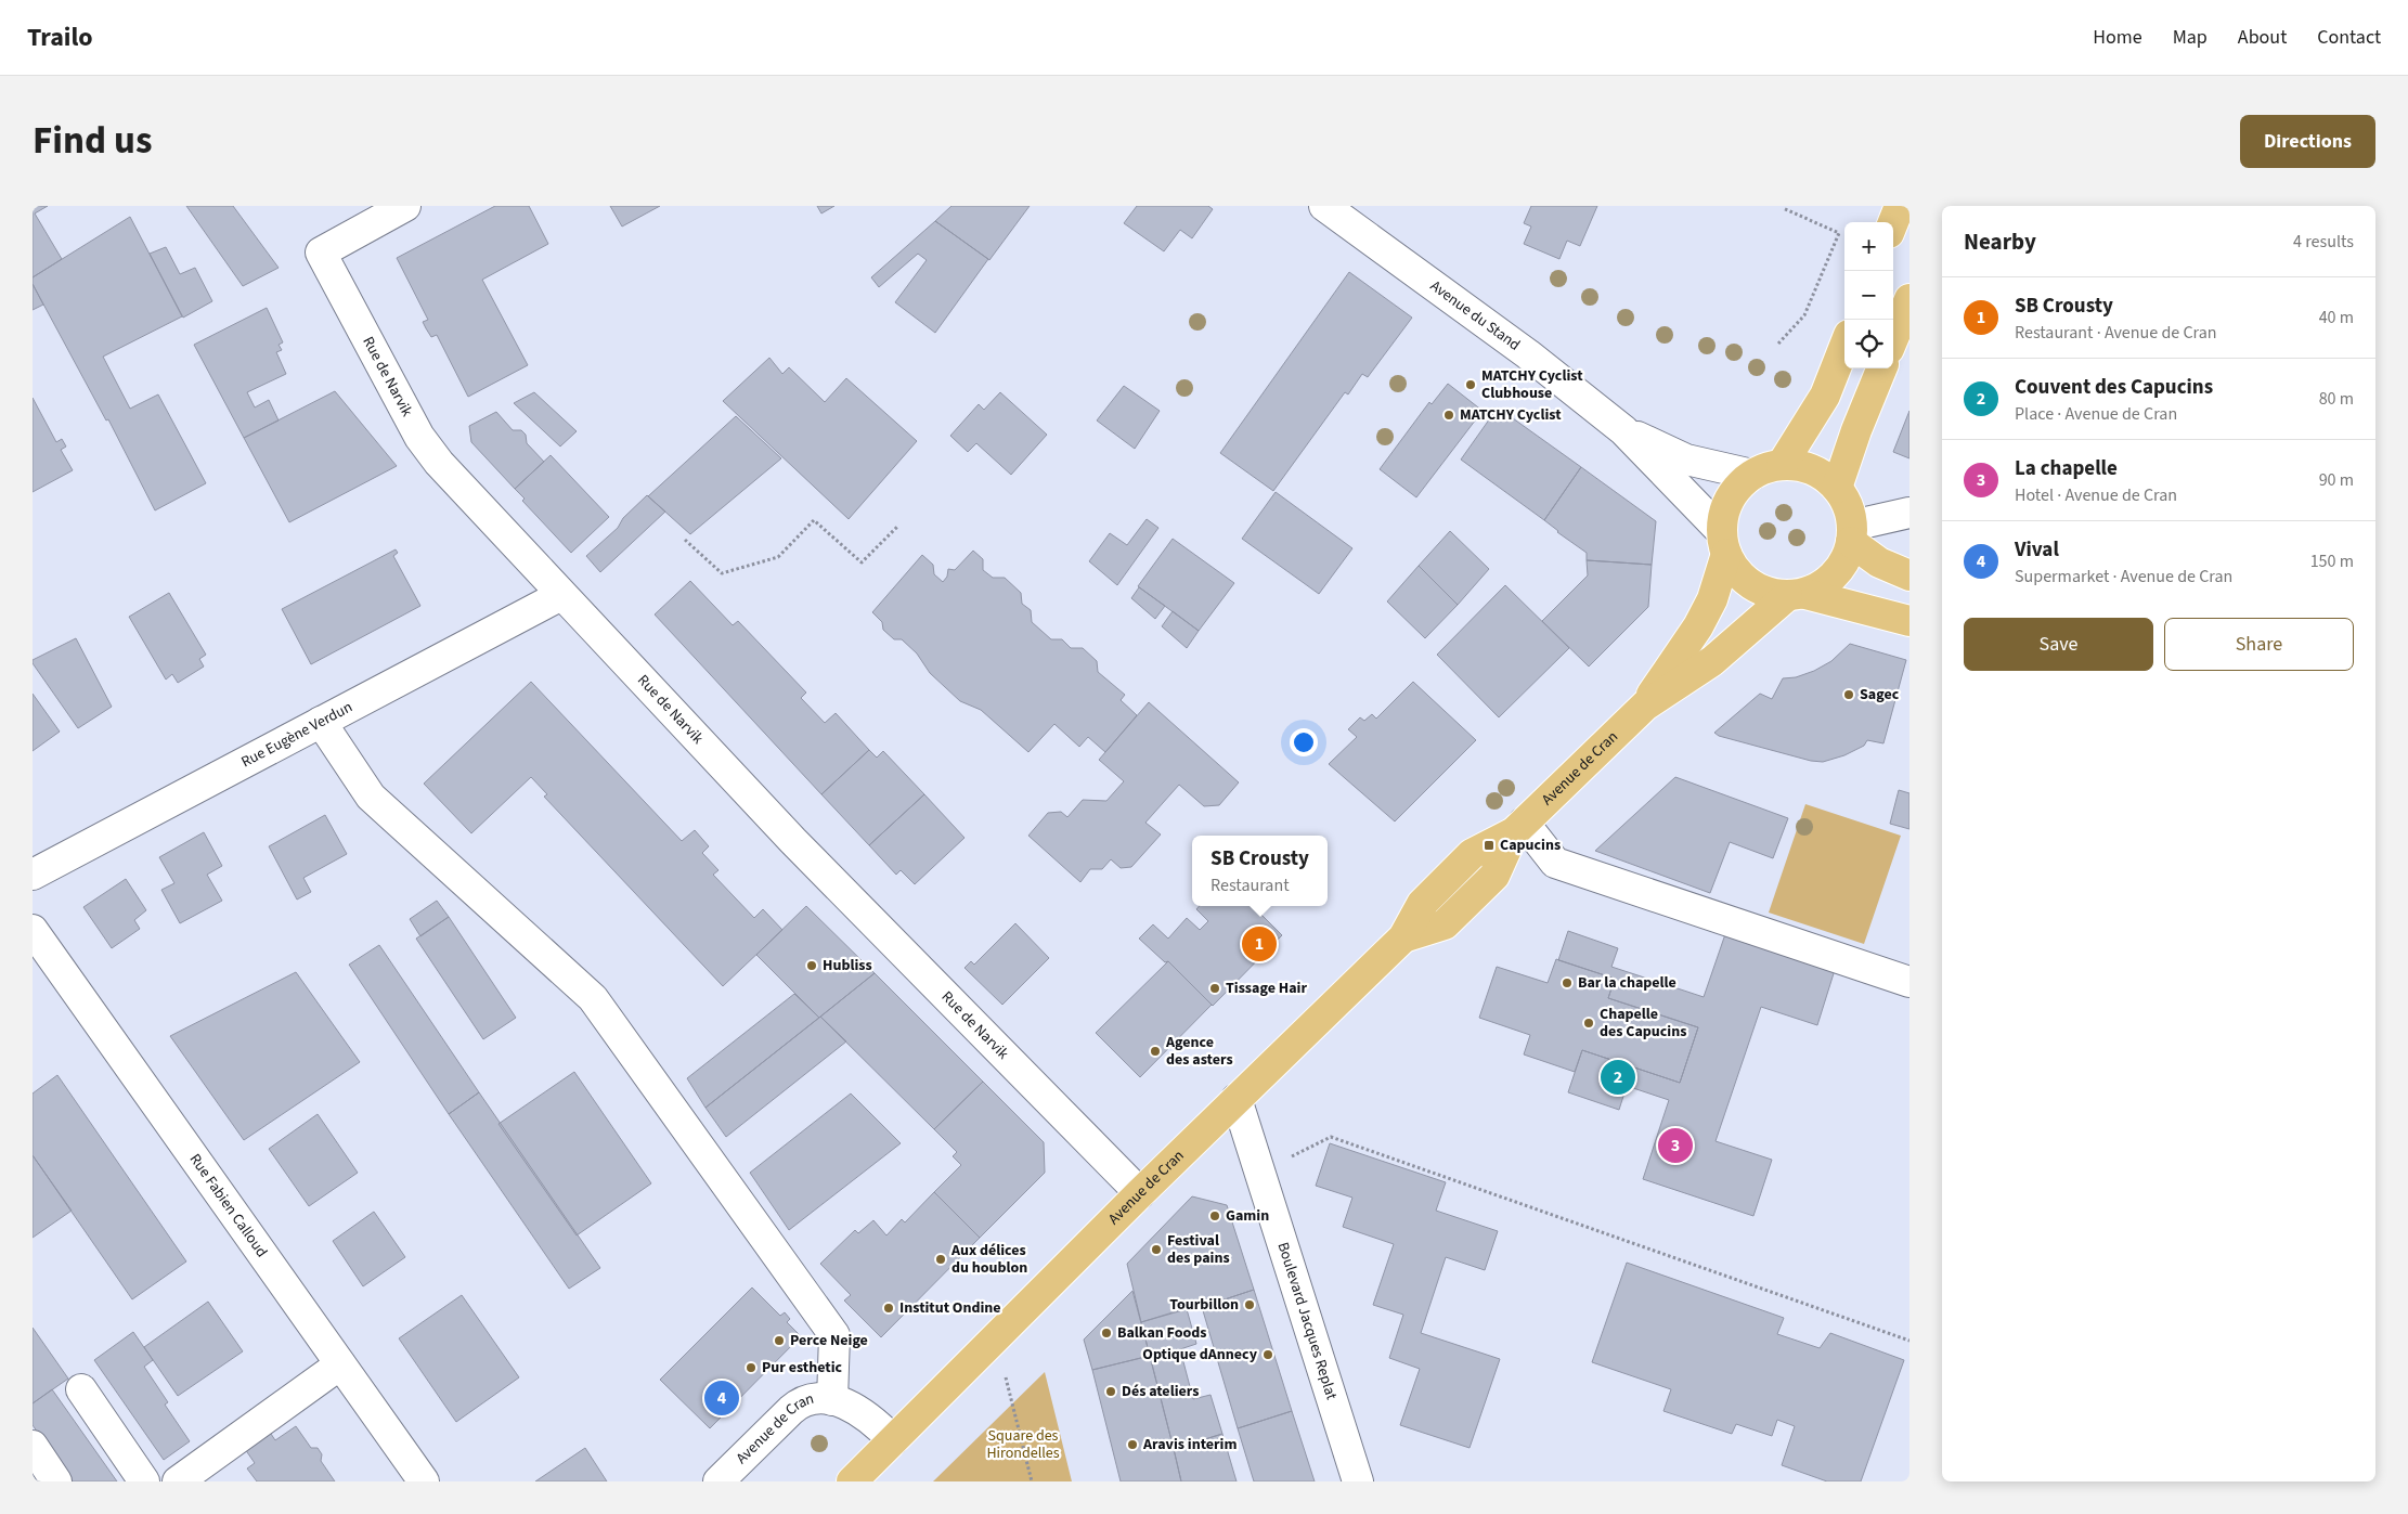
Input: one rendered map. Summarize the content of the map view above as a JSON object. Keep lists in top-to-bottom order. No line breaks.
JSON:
{"streets":{"main road":["Avenue de Cran"],"street":["Avenue du Stand","Rue de Narvik","Rue Eugène Verdun","Rue Fabien Calloud","Boulevard Jacques Replat"]},"crossings":[["Avenue du Stand","Avenue de Cran"],["Rue de Narvik","Rue Eugène Verdun"],["Rue de Narvik","Avenue de Cran"],["Avenue de Cran","Boulevard Jacques Replat"]],"parks":["Square des Hirondelles"],"places":{"other":["MATCHY Cyclist Clubhouse","MATCHY Cyclist","Sagec","Hubliss","Bar la chapelle","Tissage Hair","Chapelle des Capucins","Agence des asters","Gamin","Festival des pains","Aux délices du houblon","Tourbillon","Institut Ondine","Balkan Foods","Perce Neige","Optique dAnnecy","Pur esthetic","Dés ateliers","Aravis interim"],"transit":["Capucins"]},"page":{"header":"Trailo","nav":["Home","Map","About","Contact"],"title":"Find us","buttons":["Directions",["Save","Share"]],"heading":["Nearby","4 results"],"map_buttons":["+","−"],"list":[{"mark":"1","name":"SB Crousty","note":"Restaurant · Avenue de Cran","value":"40 m"},{"mark":"2","name":"Couvent des Capucins","note":"Place · Avenue de Cran","value":"80 m"},{"mark":"3","name":"La chapelle","note":"Hotel · Avenue de Cran","value":"90 m"},{"mark":"4","name":"Vival","note":"Supermarket · Avenue de Cran","value":"150 m"}],"popup":["SB Crousty","Restaurant"],"pins":["1","2","3","4"]}}
